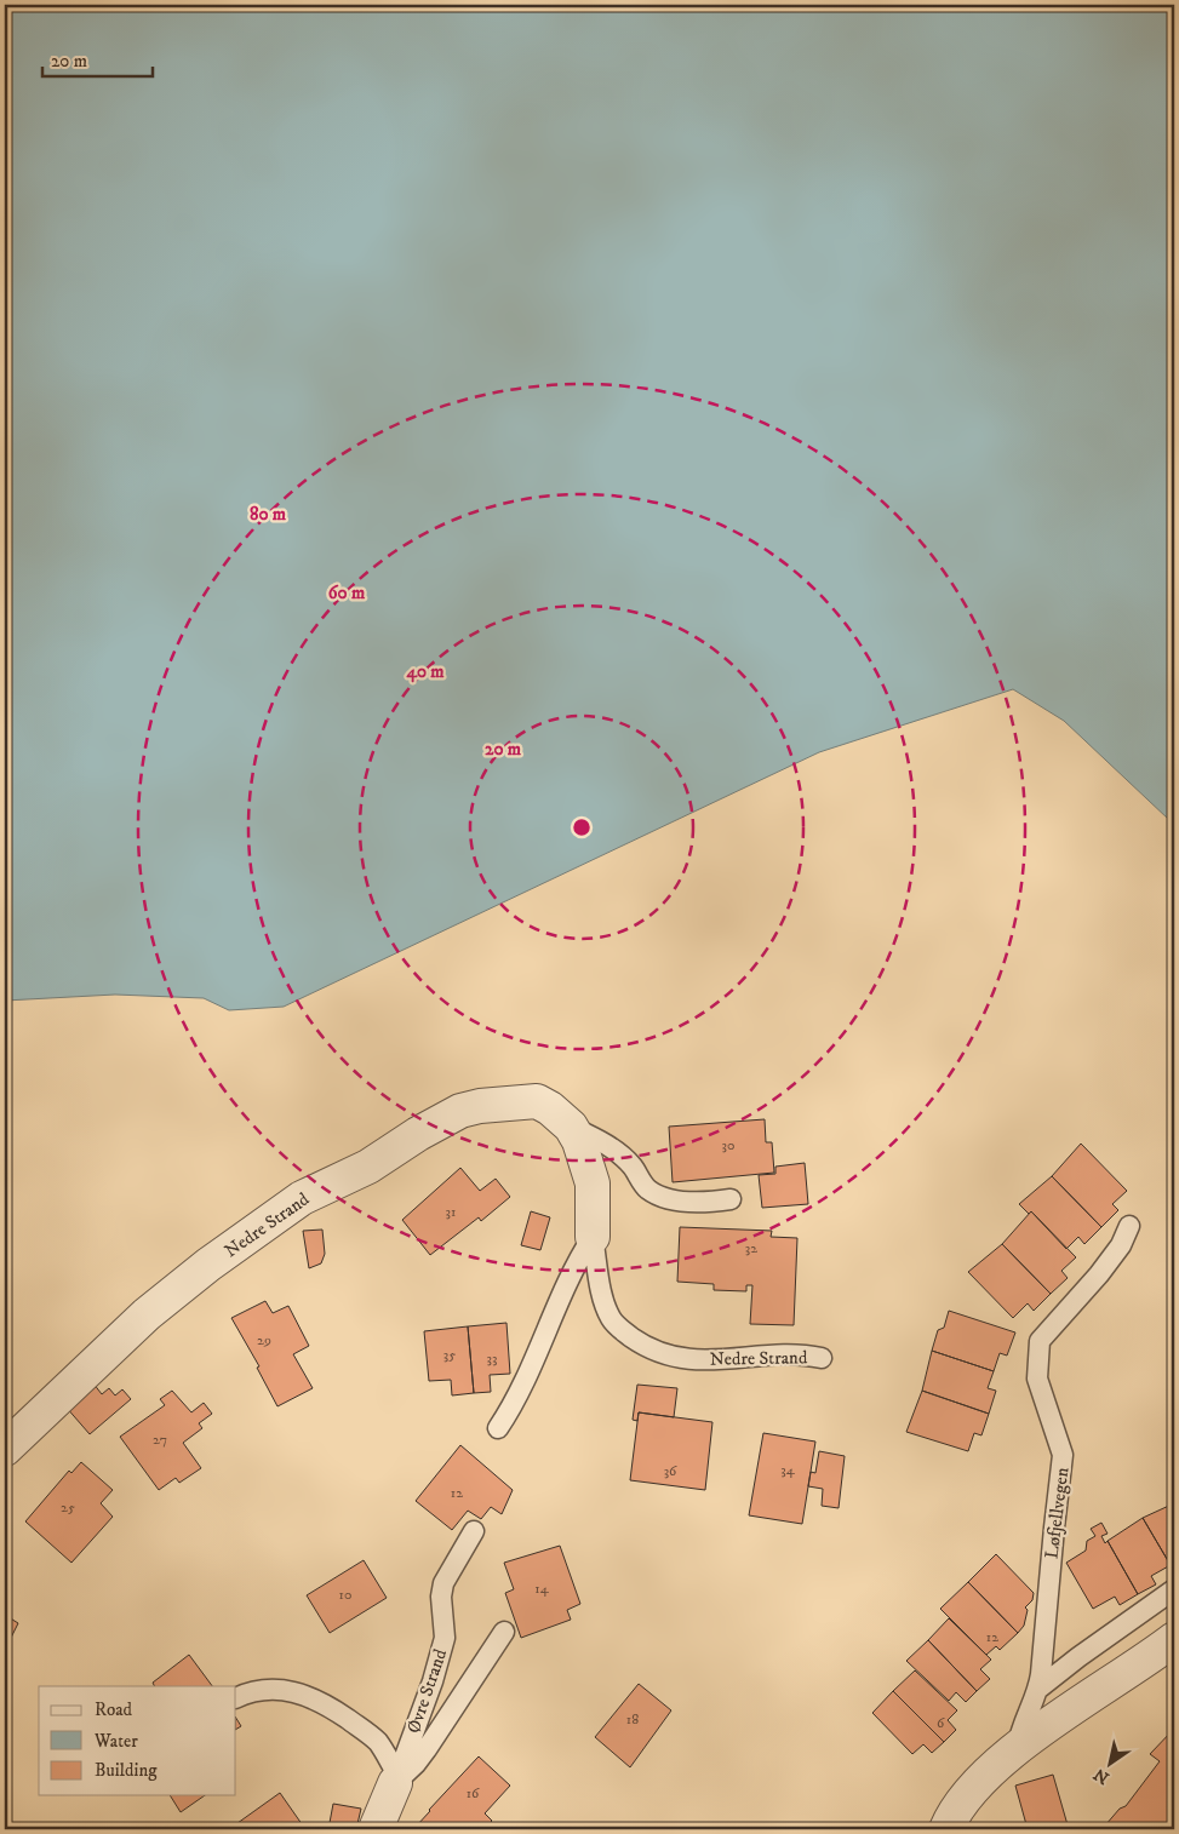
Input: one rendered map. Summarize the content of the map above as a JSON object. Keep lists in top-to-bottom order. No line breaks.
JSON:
{"streets":{"street":["Nedre Strand","Øvre Strand"],"lane":["Løfjellvegen"]},"house_numbers":["30","31","32","29","35","33","27","34","36","12","25","14","10","12","18","6","16"],"legend":["Road","Water","Building"],"scale_bar":"20 m","north":"bottom left","rings":["80 m","60 m","40 m","20 m"]}
